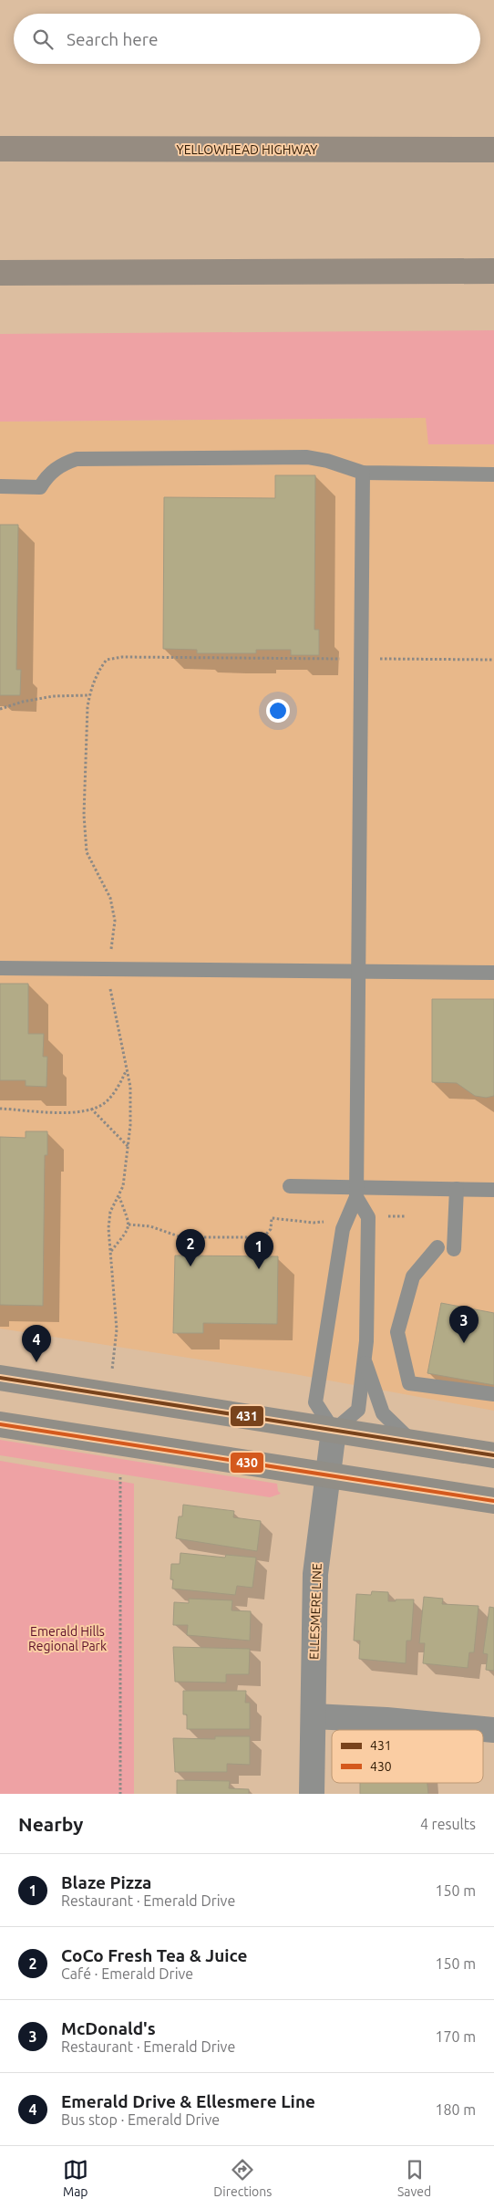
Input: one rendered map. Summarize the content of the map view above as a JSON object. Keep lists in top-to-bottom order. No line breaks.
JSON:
{"streets":{"highway":["YELLOWHEAD HIGHWAY"],"street":["ELLESMERE LINE"]},"parks":["Emerald Hills Regional Park"],"lines":["transit line 431","transit line 430"],"legend":["431","430"],"page":{"search":"Search here","pins":["2","1","3","4"],"heading":["Nearby","4 results"],"list":[{"mark":"1","name":"Blaze Pizza","note":"Restaurant · Emerald Drive","value":"150 m"},{"mark":"2","name":"CoCo Fresh Tea & Juice","note":"Café · Emerald Drive","value":"150 m"},{"mark":"3","name":"McDonald's","note":"Restaurant · Emerald Drive","value":"170 m"},{"mark":"4","name":"Emerald Drive & Ellesmere Line","note":"Bus stop · Emerald Drive","value":"180 m"}],"nav":["Map","Directions","Saved"]}}
